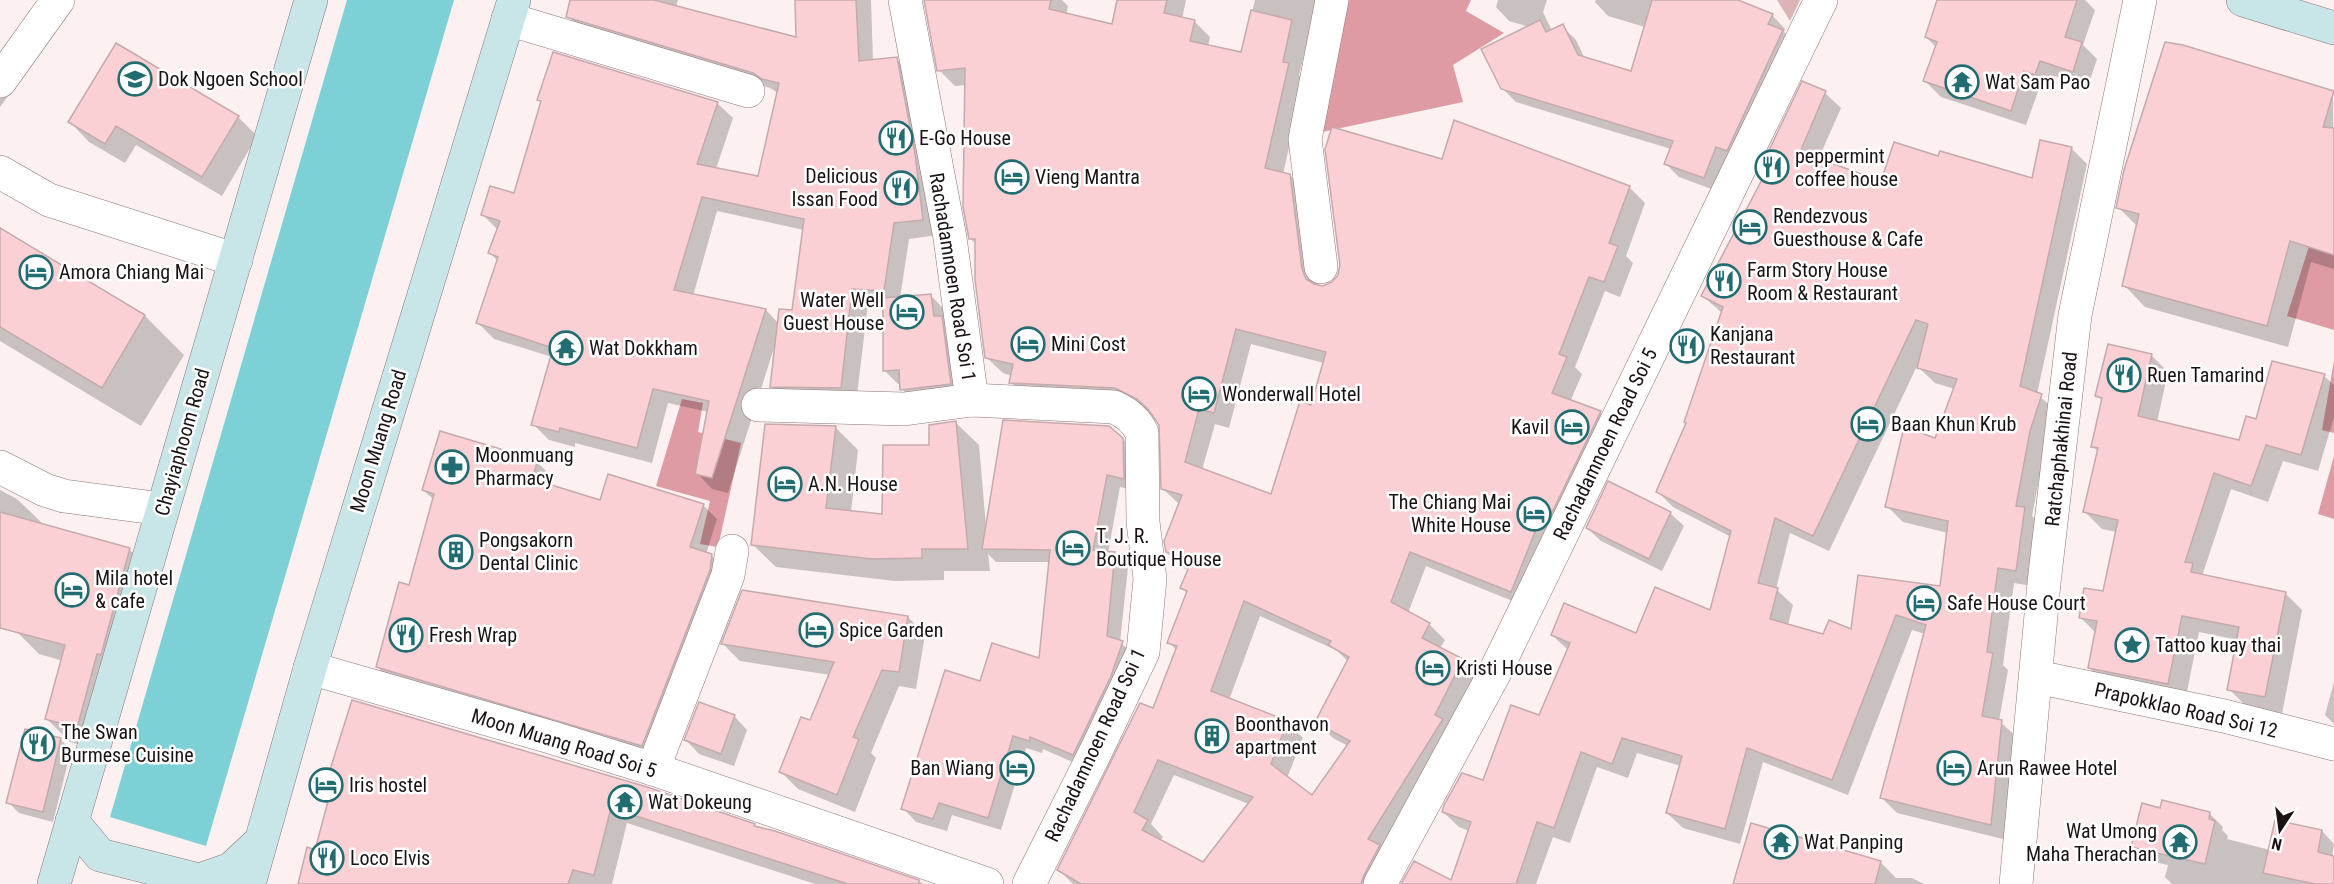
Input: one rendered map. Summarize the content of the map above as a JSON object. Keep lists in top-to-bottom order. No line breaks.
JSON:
{"streets":{"main road":["Moon Muang Road","Chayiaphoom Road"],"street":["Rachadamnoen Road Soi 1","Ratchaphakhinai Road","Rachadamnoen Road Soi 5","Prapokklao Road Soi 12","Moon Muang Road Soi 5"]},"crossings":[["Ratchaphakhinai Road","Prapokklao Road Soi 12"],["Moon Muang Road","Moon Muang Road Soi 5"]],"places":{"school or university":["Dok Ngoen School"],"temple":["Wat Sam Pao","Wat Dokkham","Wat Dokeung","Wat Panping","Wat Umong Maha Therachan"],"restaurant":["E-Go House","peppermint coffee house","Delicious Issan Food","Farm Story House Room & Restaurant","Kanjana Restaurant","Ruen Tamarind","Fresh Wrap","The Swan Burmese Cuisine","Loco Elvis"],"hotel":["Vieng Mantra","Rendezvous Guesthouse & Cafe","Amora Chiang Mai","Water Well Guest House","Mini Cost","Wonderwall Hotel","Baan Khun Krub","Kavil","A.N. House","The Chiang Mai White House","T. J. R. Boutique House","Mila hotel & cafe","Safe House Court","Spice Garden","Kristi House","Ban Wiang","Arun Rawee Hotel","Iris hostel"],"pharmacy":["Moonmuang Pharmacy"],"building":["Pongsakorn Dental Clinic","Boonthavon apartment"],"place":["Tattoo kuay thai"]},"north":"bottom"}
